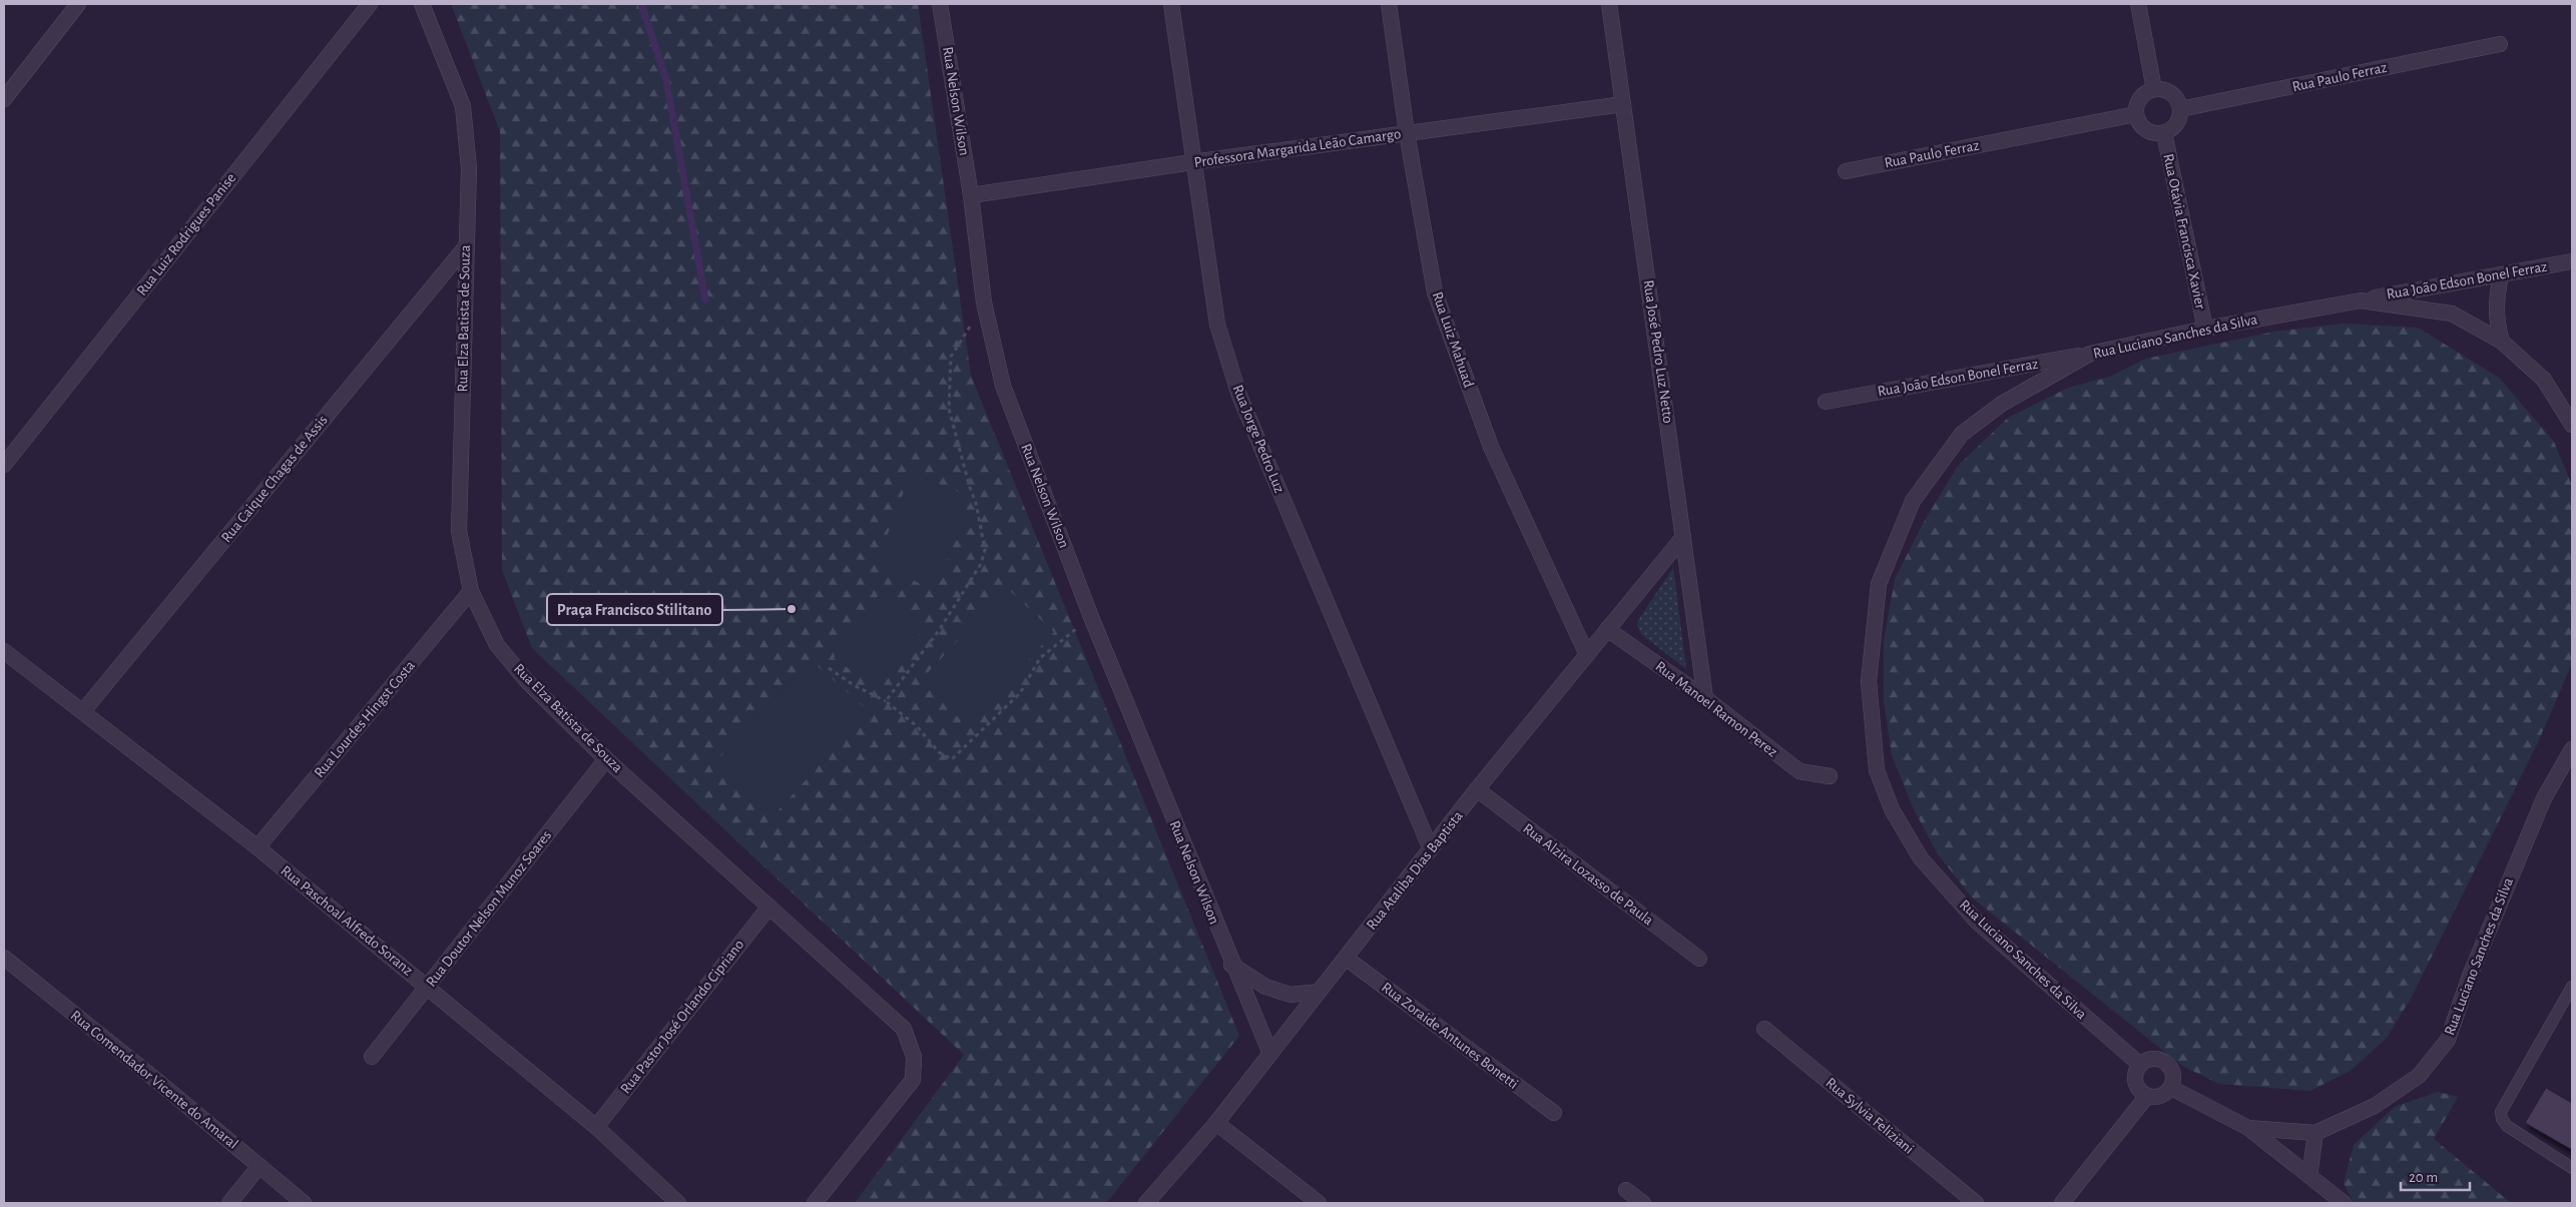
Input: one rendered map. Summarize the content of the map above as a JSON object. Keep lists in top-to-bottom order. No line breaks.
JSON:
{"streets":{"street":["Rua Paulo Ferraz","Rua Nelson Wilson","Professora Margarida Leão Camargo","Rua Otávia Francisca Xavier","Rua Luiz Rodrigues Panise","Rua João Edson Bonel Ferraz","Rua Elza Batista de Souza","Rua Luciano Sanches da Silva","Rua Luiz Mahuad","Rua José Pedro Luz Netto","Rua Jorge Pedro Luz","Rua Caique Chagas de Assis","Rua Manoel Ramon Perez","Rua Lourdes Hingst Costa","Rua Ataliba Dias Baptista","Rua Alzira Lozasso de Paula","Rua Doutor Nelson Munoz Soares","Rua Paschoal Alfredo Soranz","Rua Pastor José Orlando Cipriano","Rua Zoraide Antunes Bonetti","Rua Comendador Vicente do Amaral","Rua Sylvia Feliziani"]},"crossings":[["Rua Paulo Ferraz","Rua Otávia Francisca Xavier"],["Rua Nelson Wilson","Professora Margarida Leão Camargo"],["Rua Nelson Wilson","Rua Ataliba Dias Baptista"],["Professora Margarida Leão Camargo","Rua Luiz Mahuad"],["Professora Margarida Leão Camargo","Rua José Pedro Luz Netto"],["Professora Margarida Leão Camargo","Rua Jorge Pedro Luz"],["Rua Otávia Francisca Xavier","Rua Luciano Sanches da Silva"],["Rua João Edson Bonel Ferraz","Rua Luciano Sanches da Silva"],["Rua Elza Batista de Souza","Rua Caique Chagas de Assis"],["Rua Elza Batista de Souza","Rua Lourdes Hingst Costa"],["Rua Elza Batista de Souza","Rua Doutor Nelson Munoz Soares"],["Rua Elza Batista de Souza","Rua Pastor José Orlando Cipriano"],["Rua Luiz Mahuad","Rua Ataliba Dias Baptista"],["Rua José Pedro Luz Netto","Rua Manoel Ramon Perez"],["Rua José Pedro Luz Netto","Rua Ataliba Dias Baptista"],["Rua Jorge Pedro Luz","Rua Ataliba Dias Baptista"],["Rua Caique Chagas de Assis","Rua Paschoal Alfredo Soranz"],["Rua Manoel Ramon Perez","Rua Ataliba Dias Baptista"],["Rua Lourdes Hingst Costa","Rua Paschoal Alfredo Soranz"],["Rua Ataliba Dias Baptista","Rua Alzira Lozasso de Paula"],["Rua Ataliba Dias Baptista","Rua Zoraide Antunes Bonetti"],["Rua Doutor Nelson Munoz Soares","Rua Paschoal Alfredo Soranz"],["Rua Paschoal Alfredo Soranz","Rua Pastor José Orlando Cipriano"]],"places":["Praça Francisco Stilitano"],"scale_bar":"20 m"}
